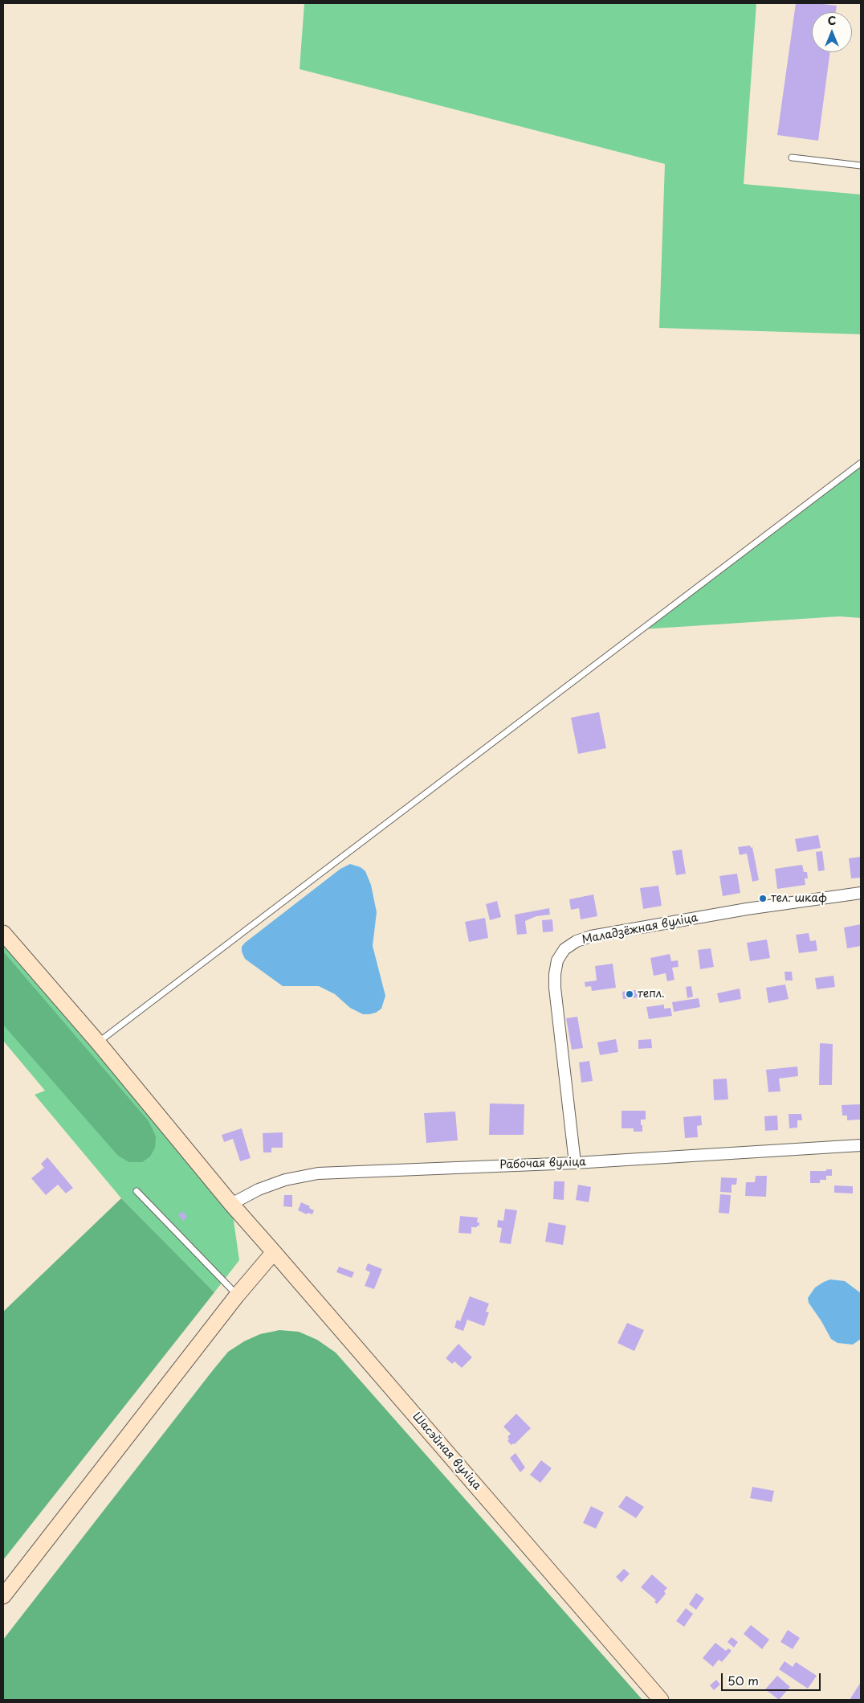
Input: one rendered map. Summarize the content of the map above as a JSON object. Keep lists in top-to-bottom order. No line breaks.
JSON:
{"streets":{"main road":["Шасэйная вуліца"],"street":["Маладзёжная вуліца","Рабочая вуліца"]},"crossings":[["Маладзёжная вуліца","Рабочая вуліца"],["Рабочая вуліца","Шасэйная вуліца"]],"places":["тел. шкаф","тепл."],"scale_bar":"50 m","north":"top"}
